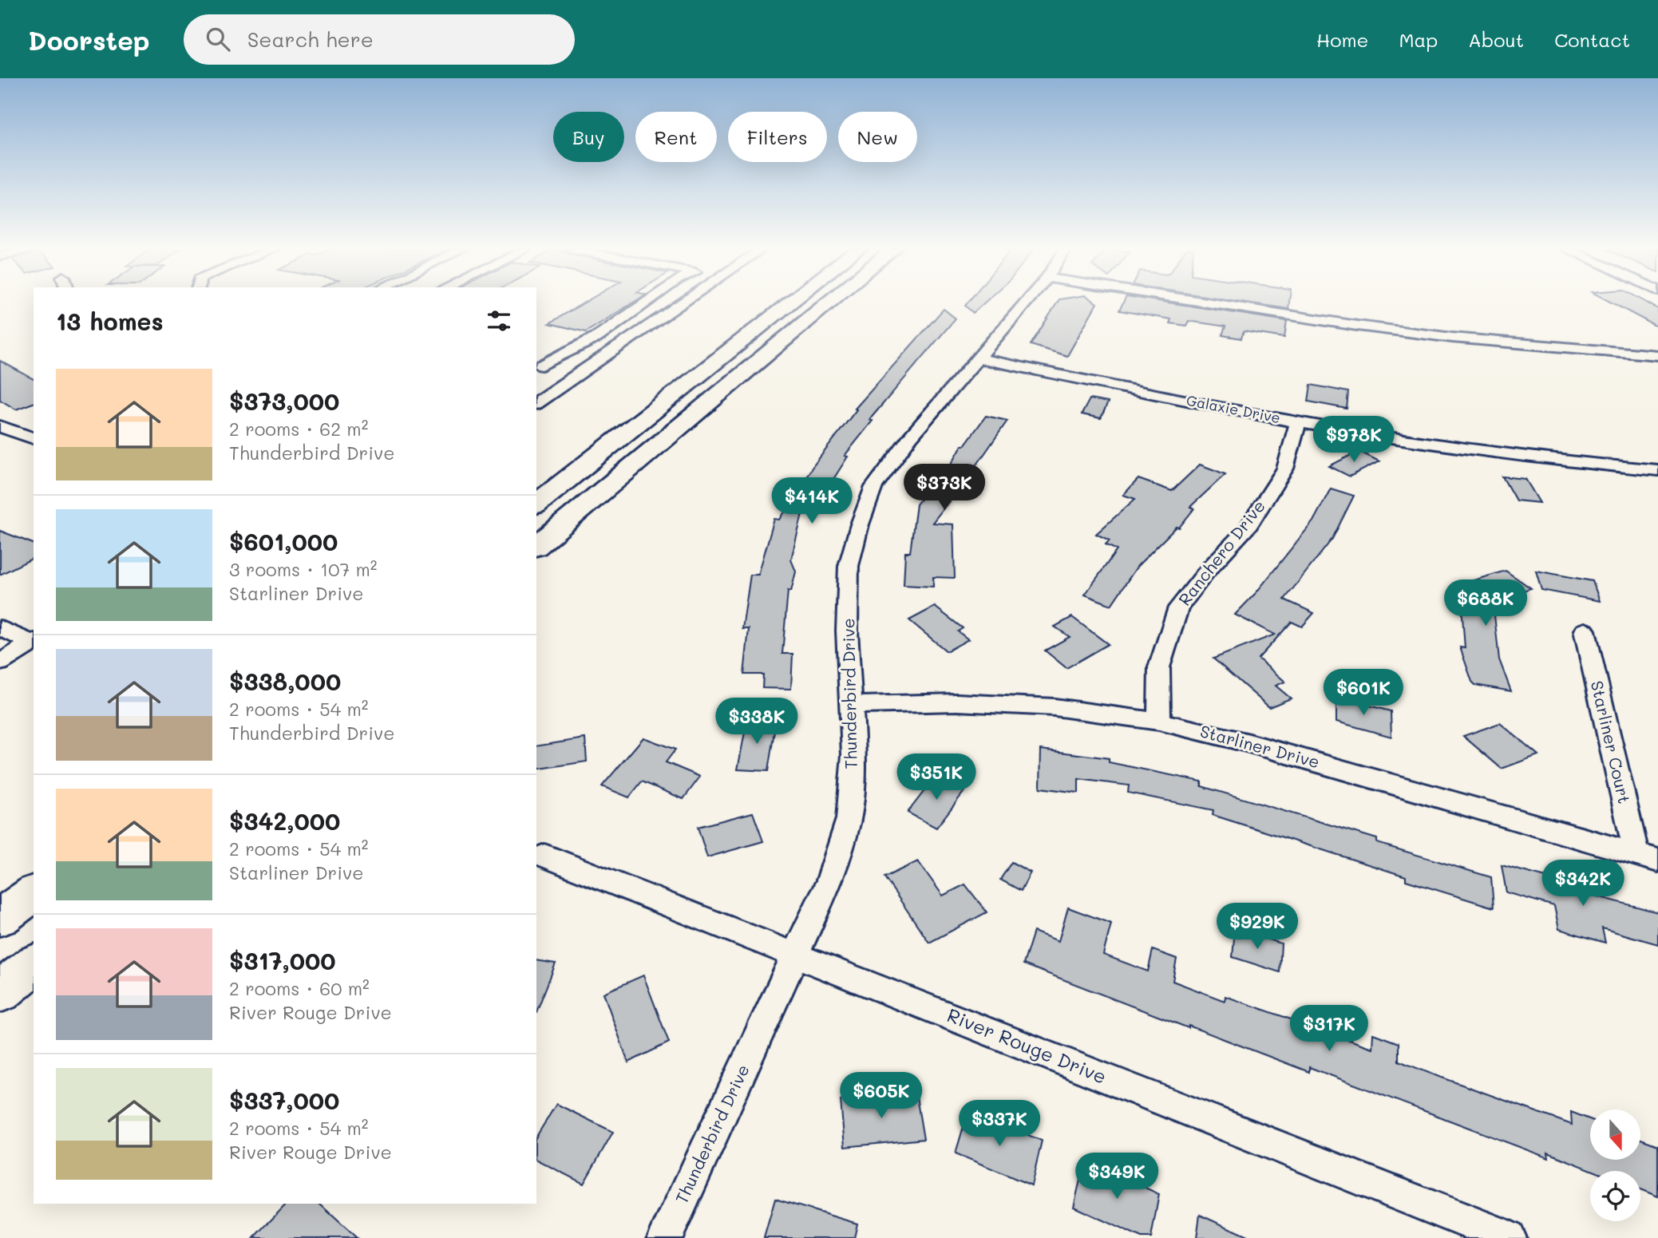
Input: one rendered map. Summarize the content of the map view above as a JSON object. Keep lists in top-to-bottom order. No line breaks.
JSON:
{"streets":{"street":["Galaxie Drive","Ranchero Drive","Thunderbird Drive","Starliner Court","Starliner Drive","River Rouge Drive"]},"crossings":[["Galaxie Drive","Ranchero Drive"],["Galaxie Drive","Thunderbird Drive"],["Ranchero Drive","Starliner Drive"],["Thunderbird Drive","Starliner Drive"],["Thunderbird Drive","River Rouge Drive"],["Starliner Court","Starliner Drive"]],"north":"bottom","page":{"header":"Doorstep","search":"Search here","nav":["Home","Map","About","Contact"],"chip":["Buy","Rent","Filters","New"],"heading":"13 homes","list":[{"name":"$373,000","note":"2 rooms · 62 m² · Thunderbird Drive"},{"name":"$601,000","note":"3 rooms · 107 m² · Starliner Drive"},{"name":"$338,000","note":"2 rooms · 54 m² · Thunderbird Drive"},{"name":"$342,000","note":"2 rooms · 54 m² · Starliner Drive"},{"name":"$317,000","note":"2 rooms · 60 m² · River Rouge Drive"},{"name":"$337,000","note":"2 rooms · 54 m² · River Rouge Drive"}],"price":["$978K","$373K","$414K","$688K","$601K","$338K","$351K","$342K","$929K","$317K","$605K","$337K","$349K"]}}
